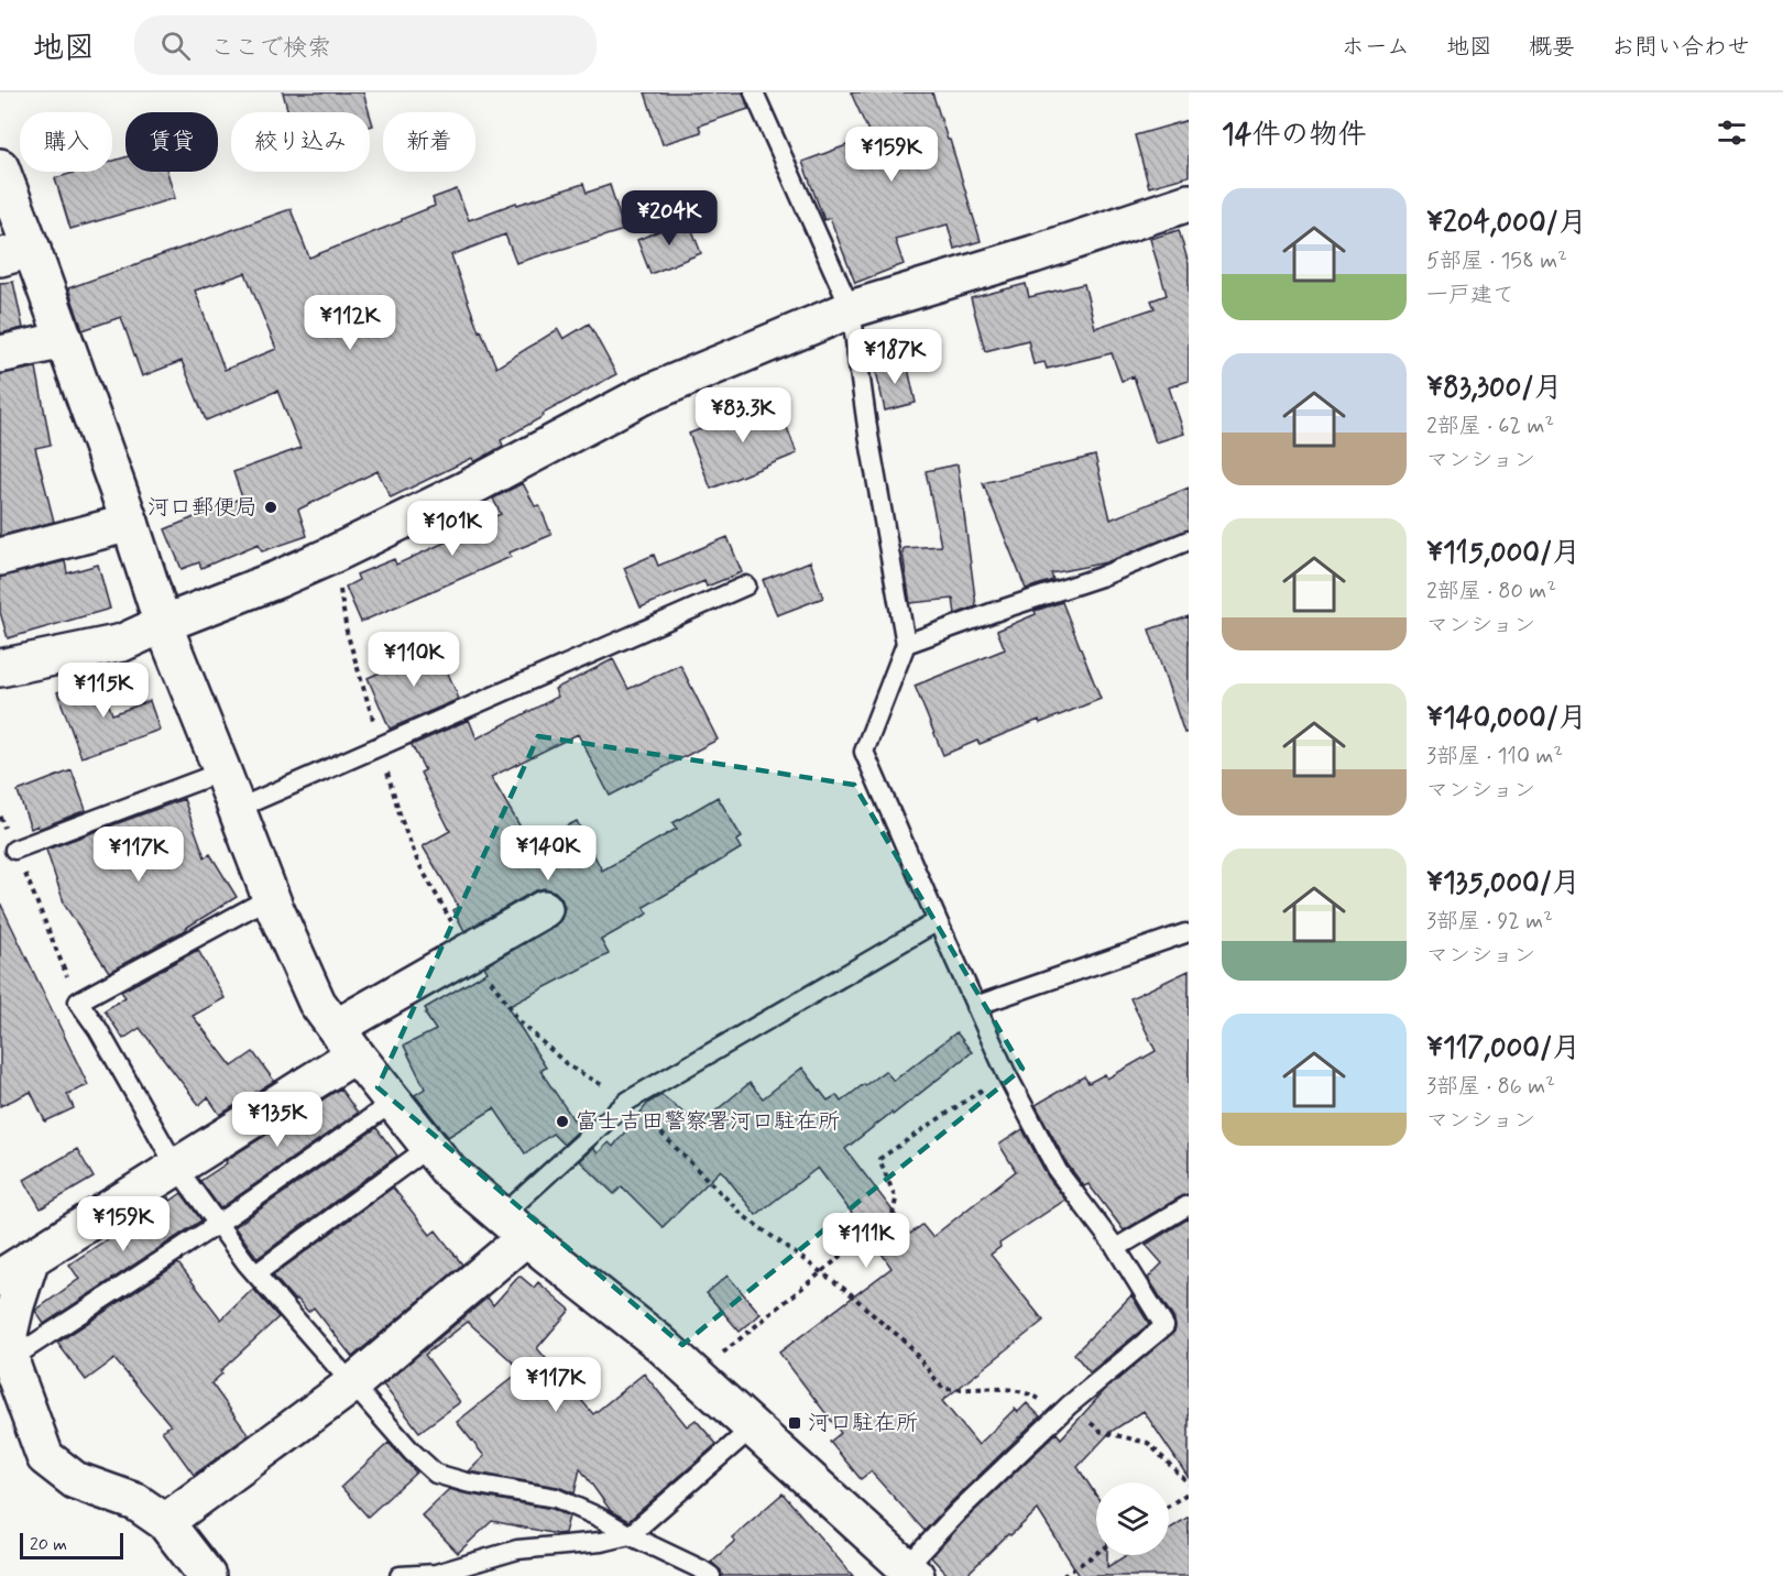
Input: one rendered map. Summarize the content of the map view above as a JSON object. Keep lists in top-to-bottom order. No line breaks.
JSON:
{"places":{"other":["河口郵便局","富士吉田警察署河口駐在所"],"transit":["河口駐在所"]},"scale_bar":"20 m","page":{"header":"地図","search":"ここで検索","nav":["ホーム","地図","概要","お問い合わせ"],"heading":"14件の物件","chip":["購入","賃貸","絞り込み","新着"],"price":["¥159K","¥204K","¥112K","¥187K","¥83.3K","¥101K","¥110K","¥115K","¥140K","¥117K","¥135K","¥159K","¥111K","¥117K"],"list":[{"name":"¥204,000/月","note":"5部屋 · 158 m² · 一戸建て"},{"name":"¥83,300/月","note":"2部屋 · 62 m² · マンション"},{"name":"¥115,000/月","note":"2部屋 · 80 m² · マンション"},{"name":"¥140,000/月","note":"3部屋 · 110 m² · マンション"},{"name":"¥135,000/月","note":"3部屋 · 92 m² · マンション"},{"name":"¥117,000/月","note":"3部屋 · 86 m² · マンション"}],"scale":"20 m"}}
